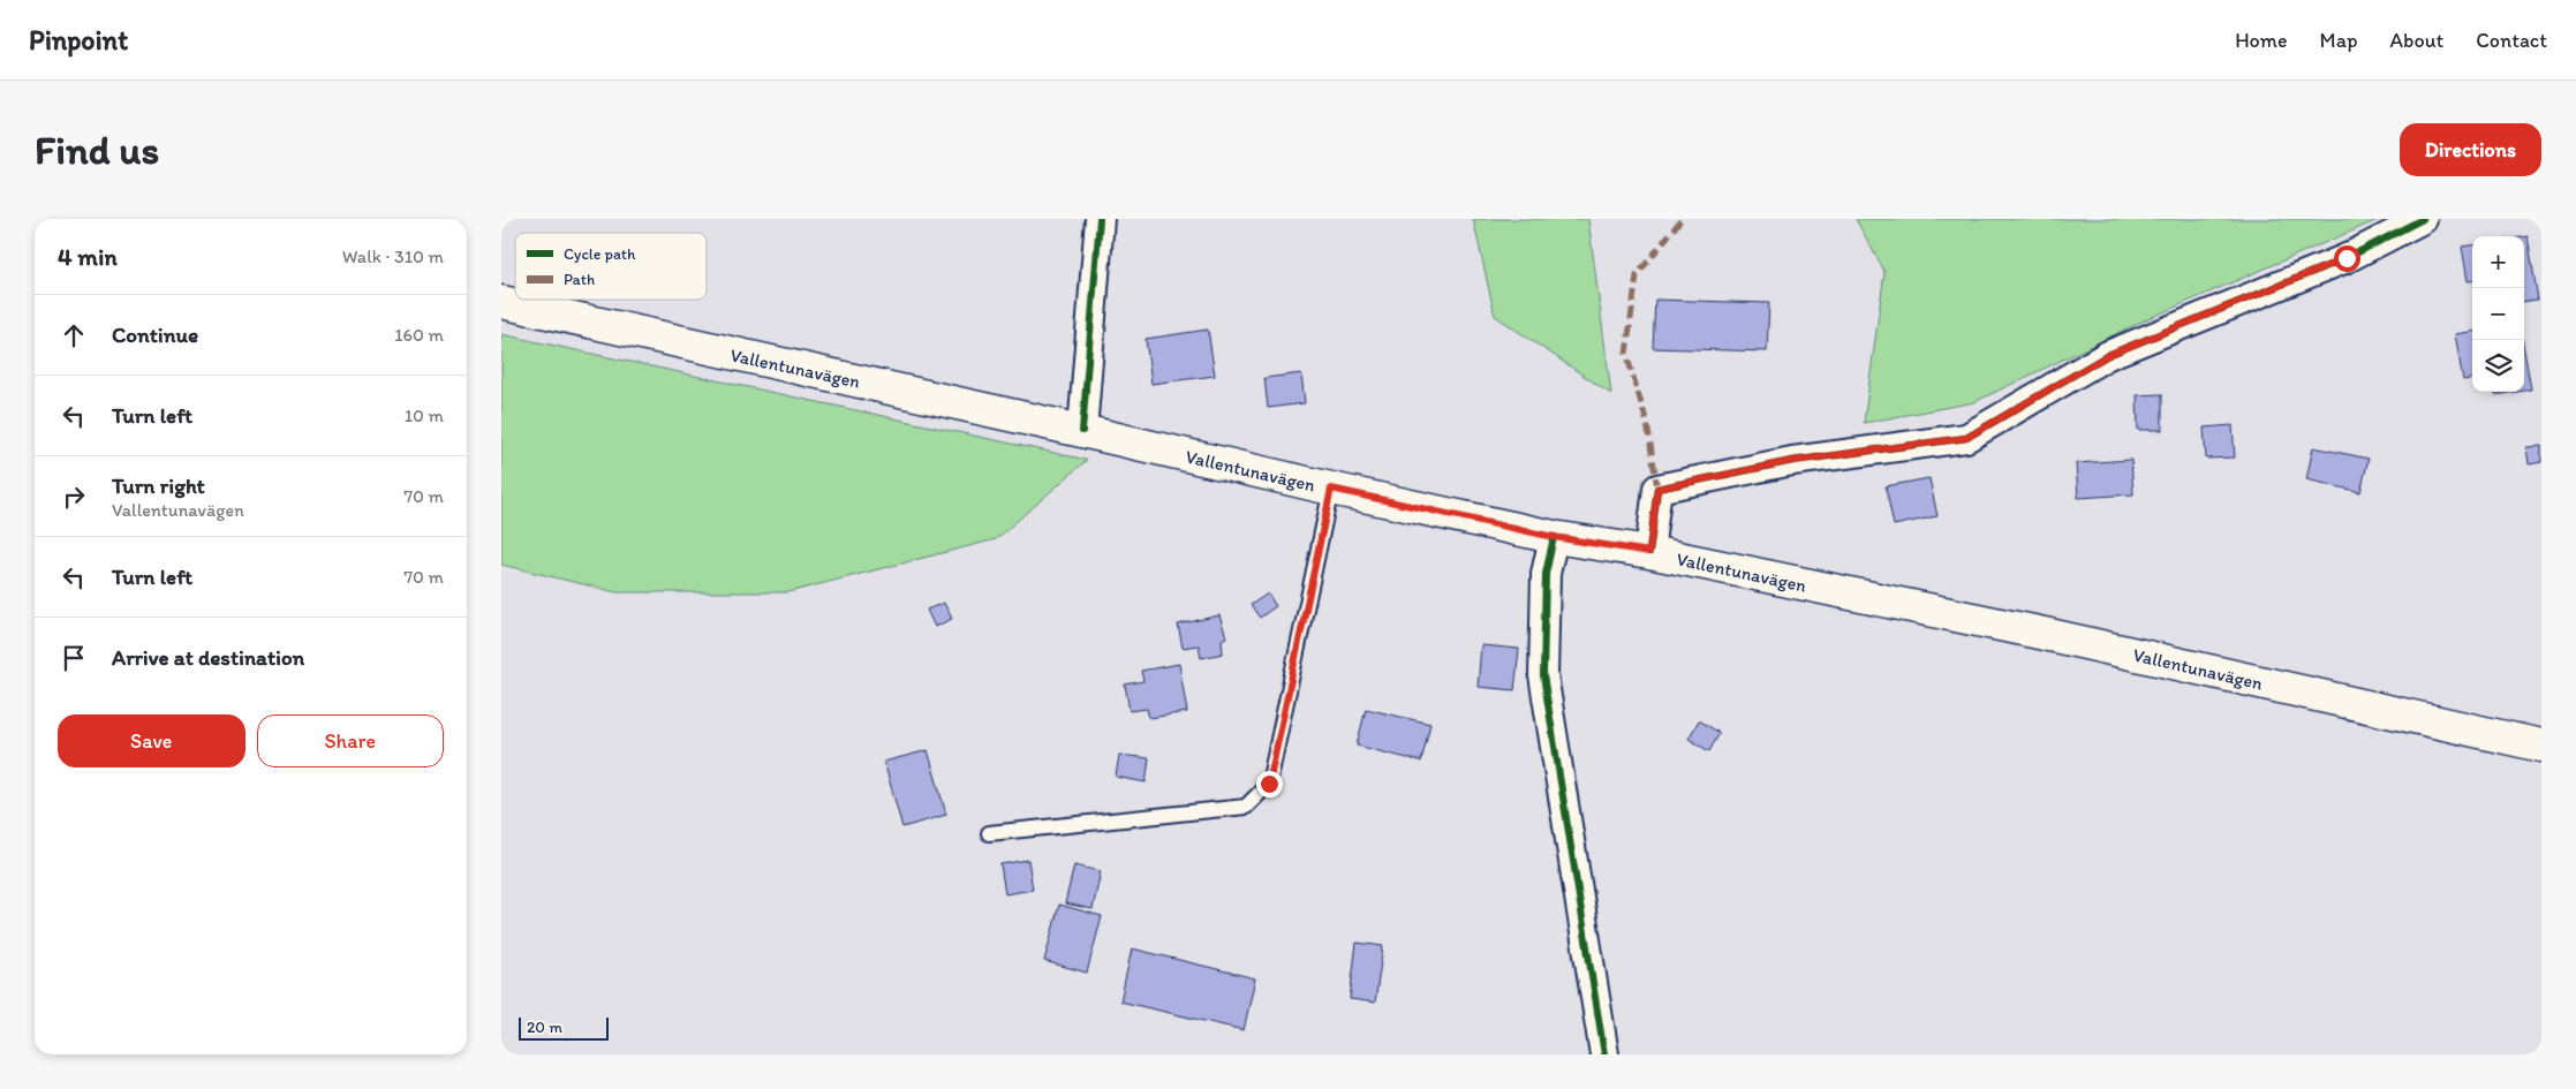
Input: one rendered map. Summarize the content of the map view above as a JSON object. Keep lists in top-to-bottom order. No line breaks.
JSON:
{"streets":{"main road":["Vallentunavägen"]},"legend":["Cycle path","Path"],"scale_bar":"20 m","page":{"header":"Pinpoint","nav":["Home","Map","About","Contact"],"buttons":["Directions",["Save","Share"]],"title":"Find us","heading":["4 min","Walk · 310 m"],"map_buttons":["+","−"],"list":[["Continue","160 m"],["Turn left","10 m"],["Turn right","Vallentunavägen","70 m"],["Turn left","70 m"],"Arrive at destination"],"scale":"20 m"}}
